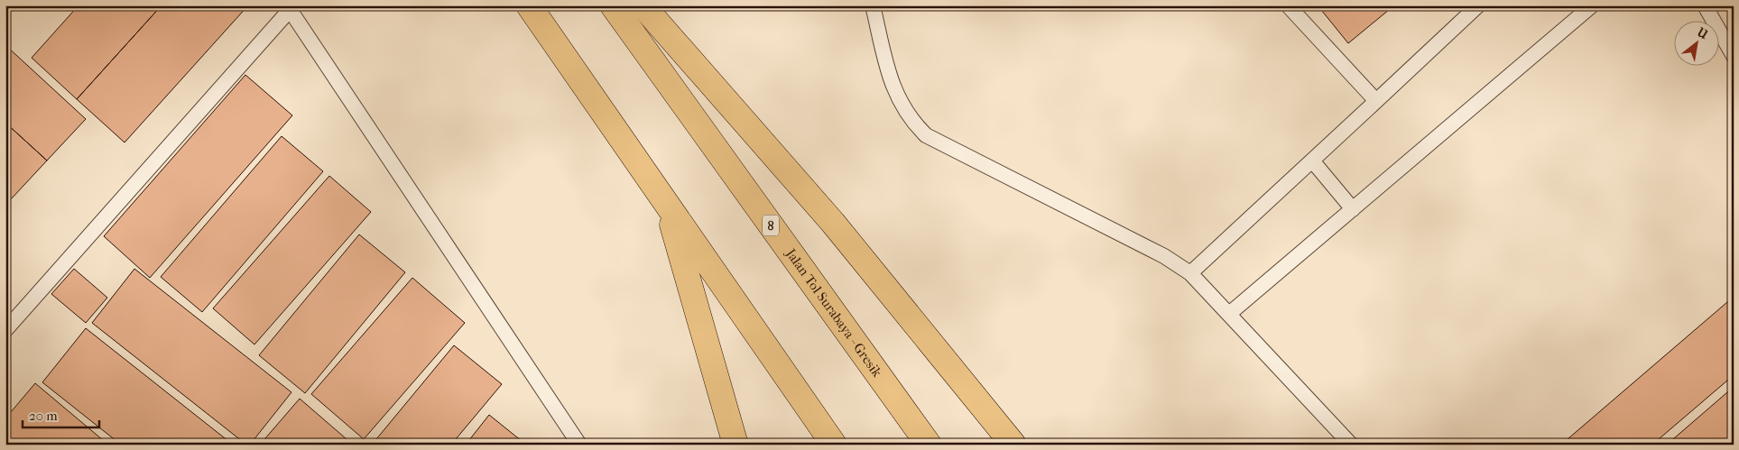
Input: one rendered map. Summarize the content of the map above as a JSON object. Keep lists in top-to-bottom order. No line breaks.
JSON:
{"streets":{"highway":["8","Jalan Tol Surabaya - Gresik"]},"scale_bar":"20 m","north":"top right"}
